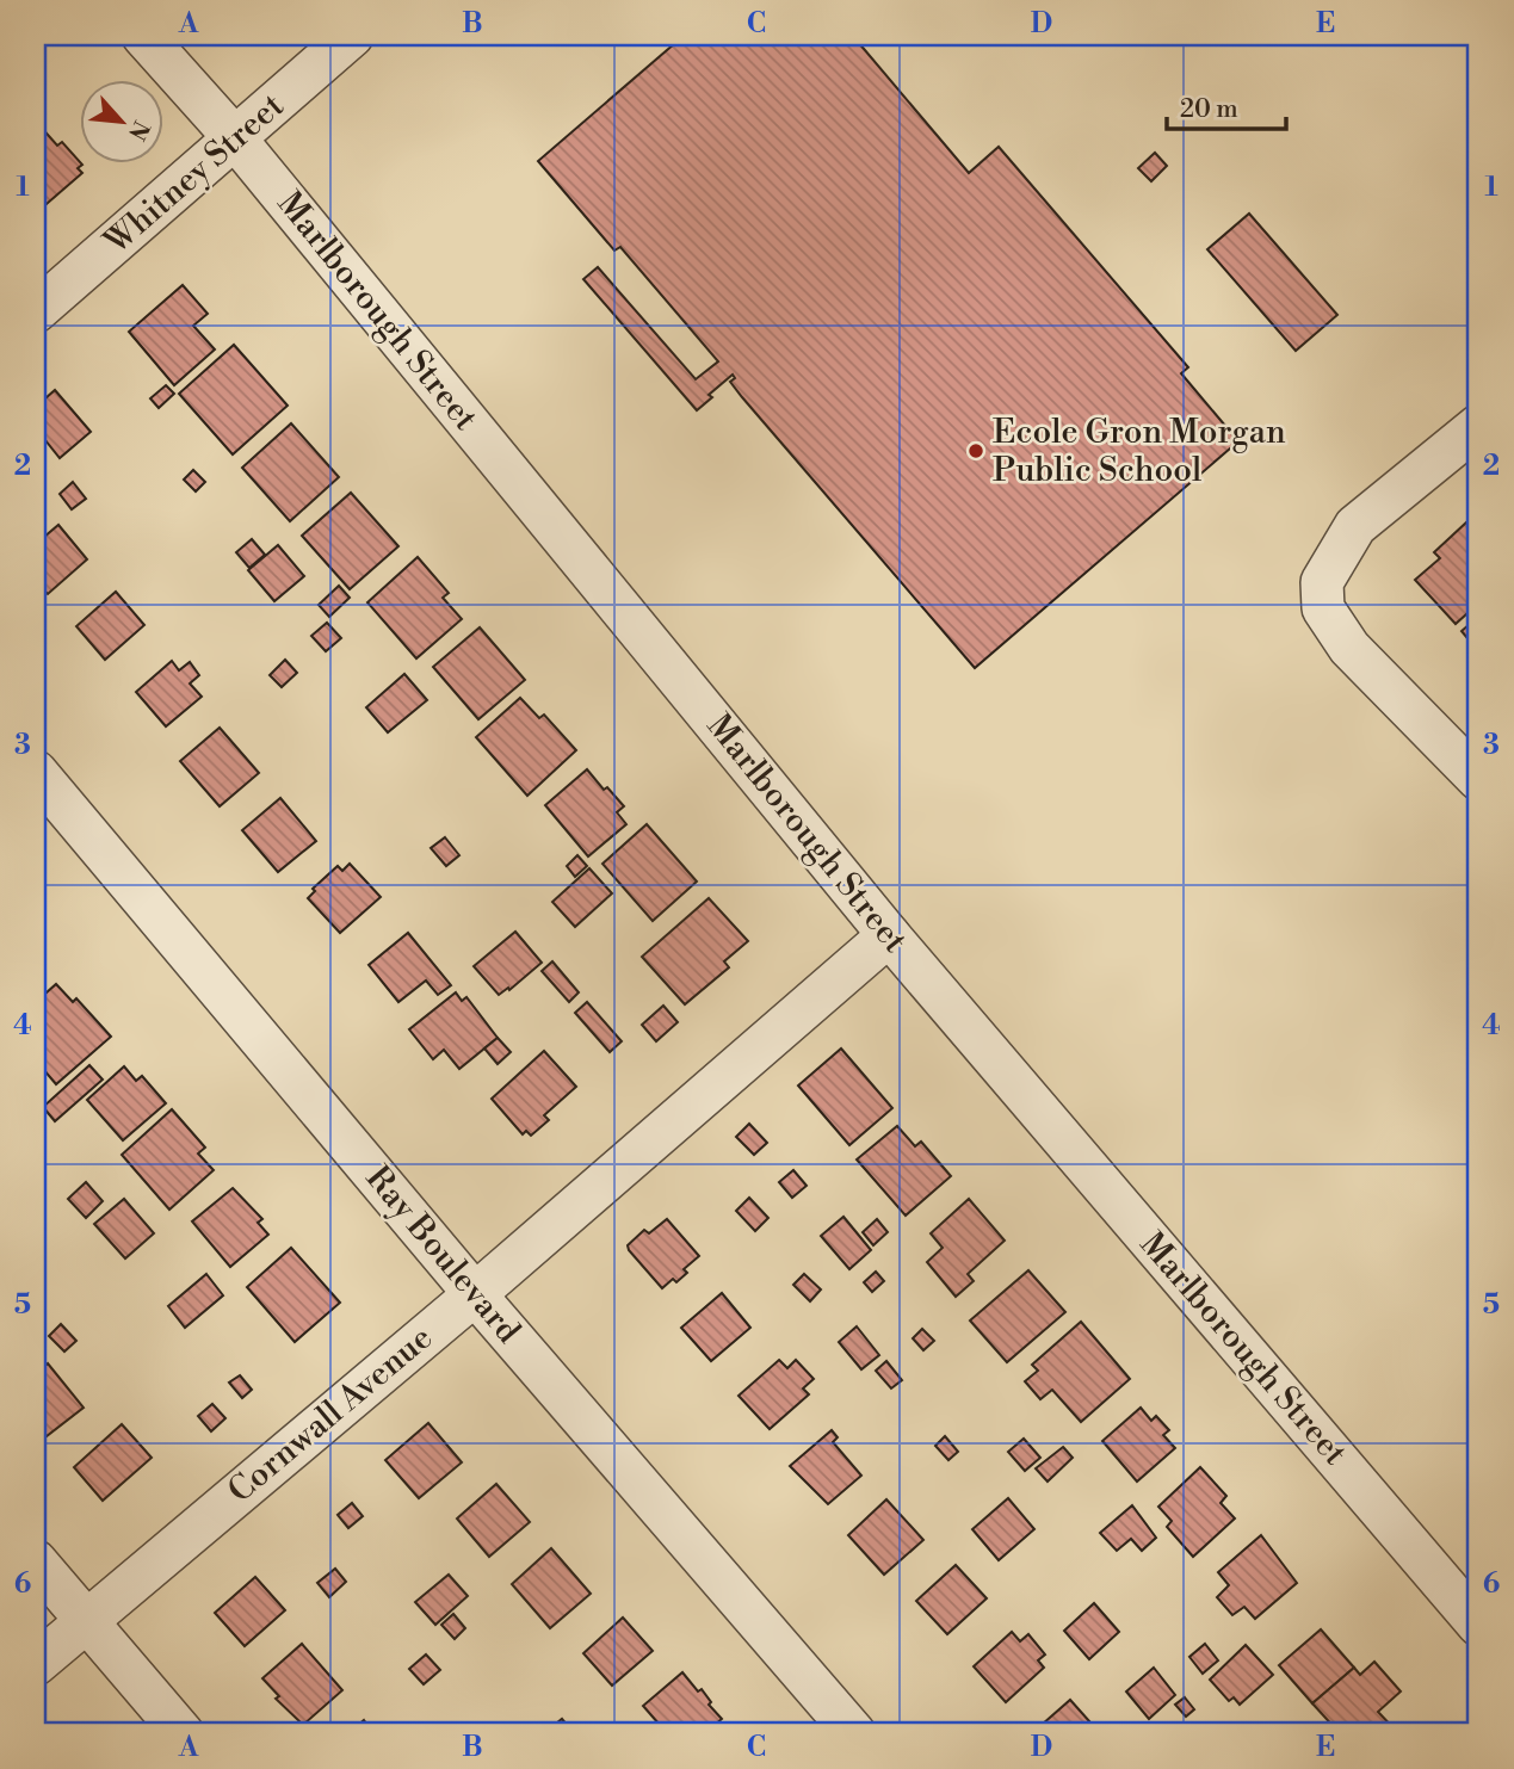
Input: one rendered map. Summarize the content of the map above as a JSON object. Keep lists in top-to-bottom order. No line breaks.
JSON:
{"streets":{"street":["Whitney Street","Marlborough Street","Ray Boulevard","Cornwall Avenue"]},"crossings":[["Whitney Street","Marlborough Street"],["Marlborough Street","Cornwall Avenue"],["Ray Boulevard","Cornwall Avenue"]],"places":["Ecole Gron Morgan Public School"],"scale_bar":"20 m","north":"bottom right","grid":{"columns":["A","B","C","D","E"],"rows":["1","2","3","4","5","6"]}}
